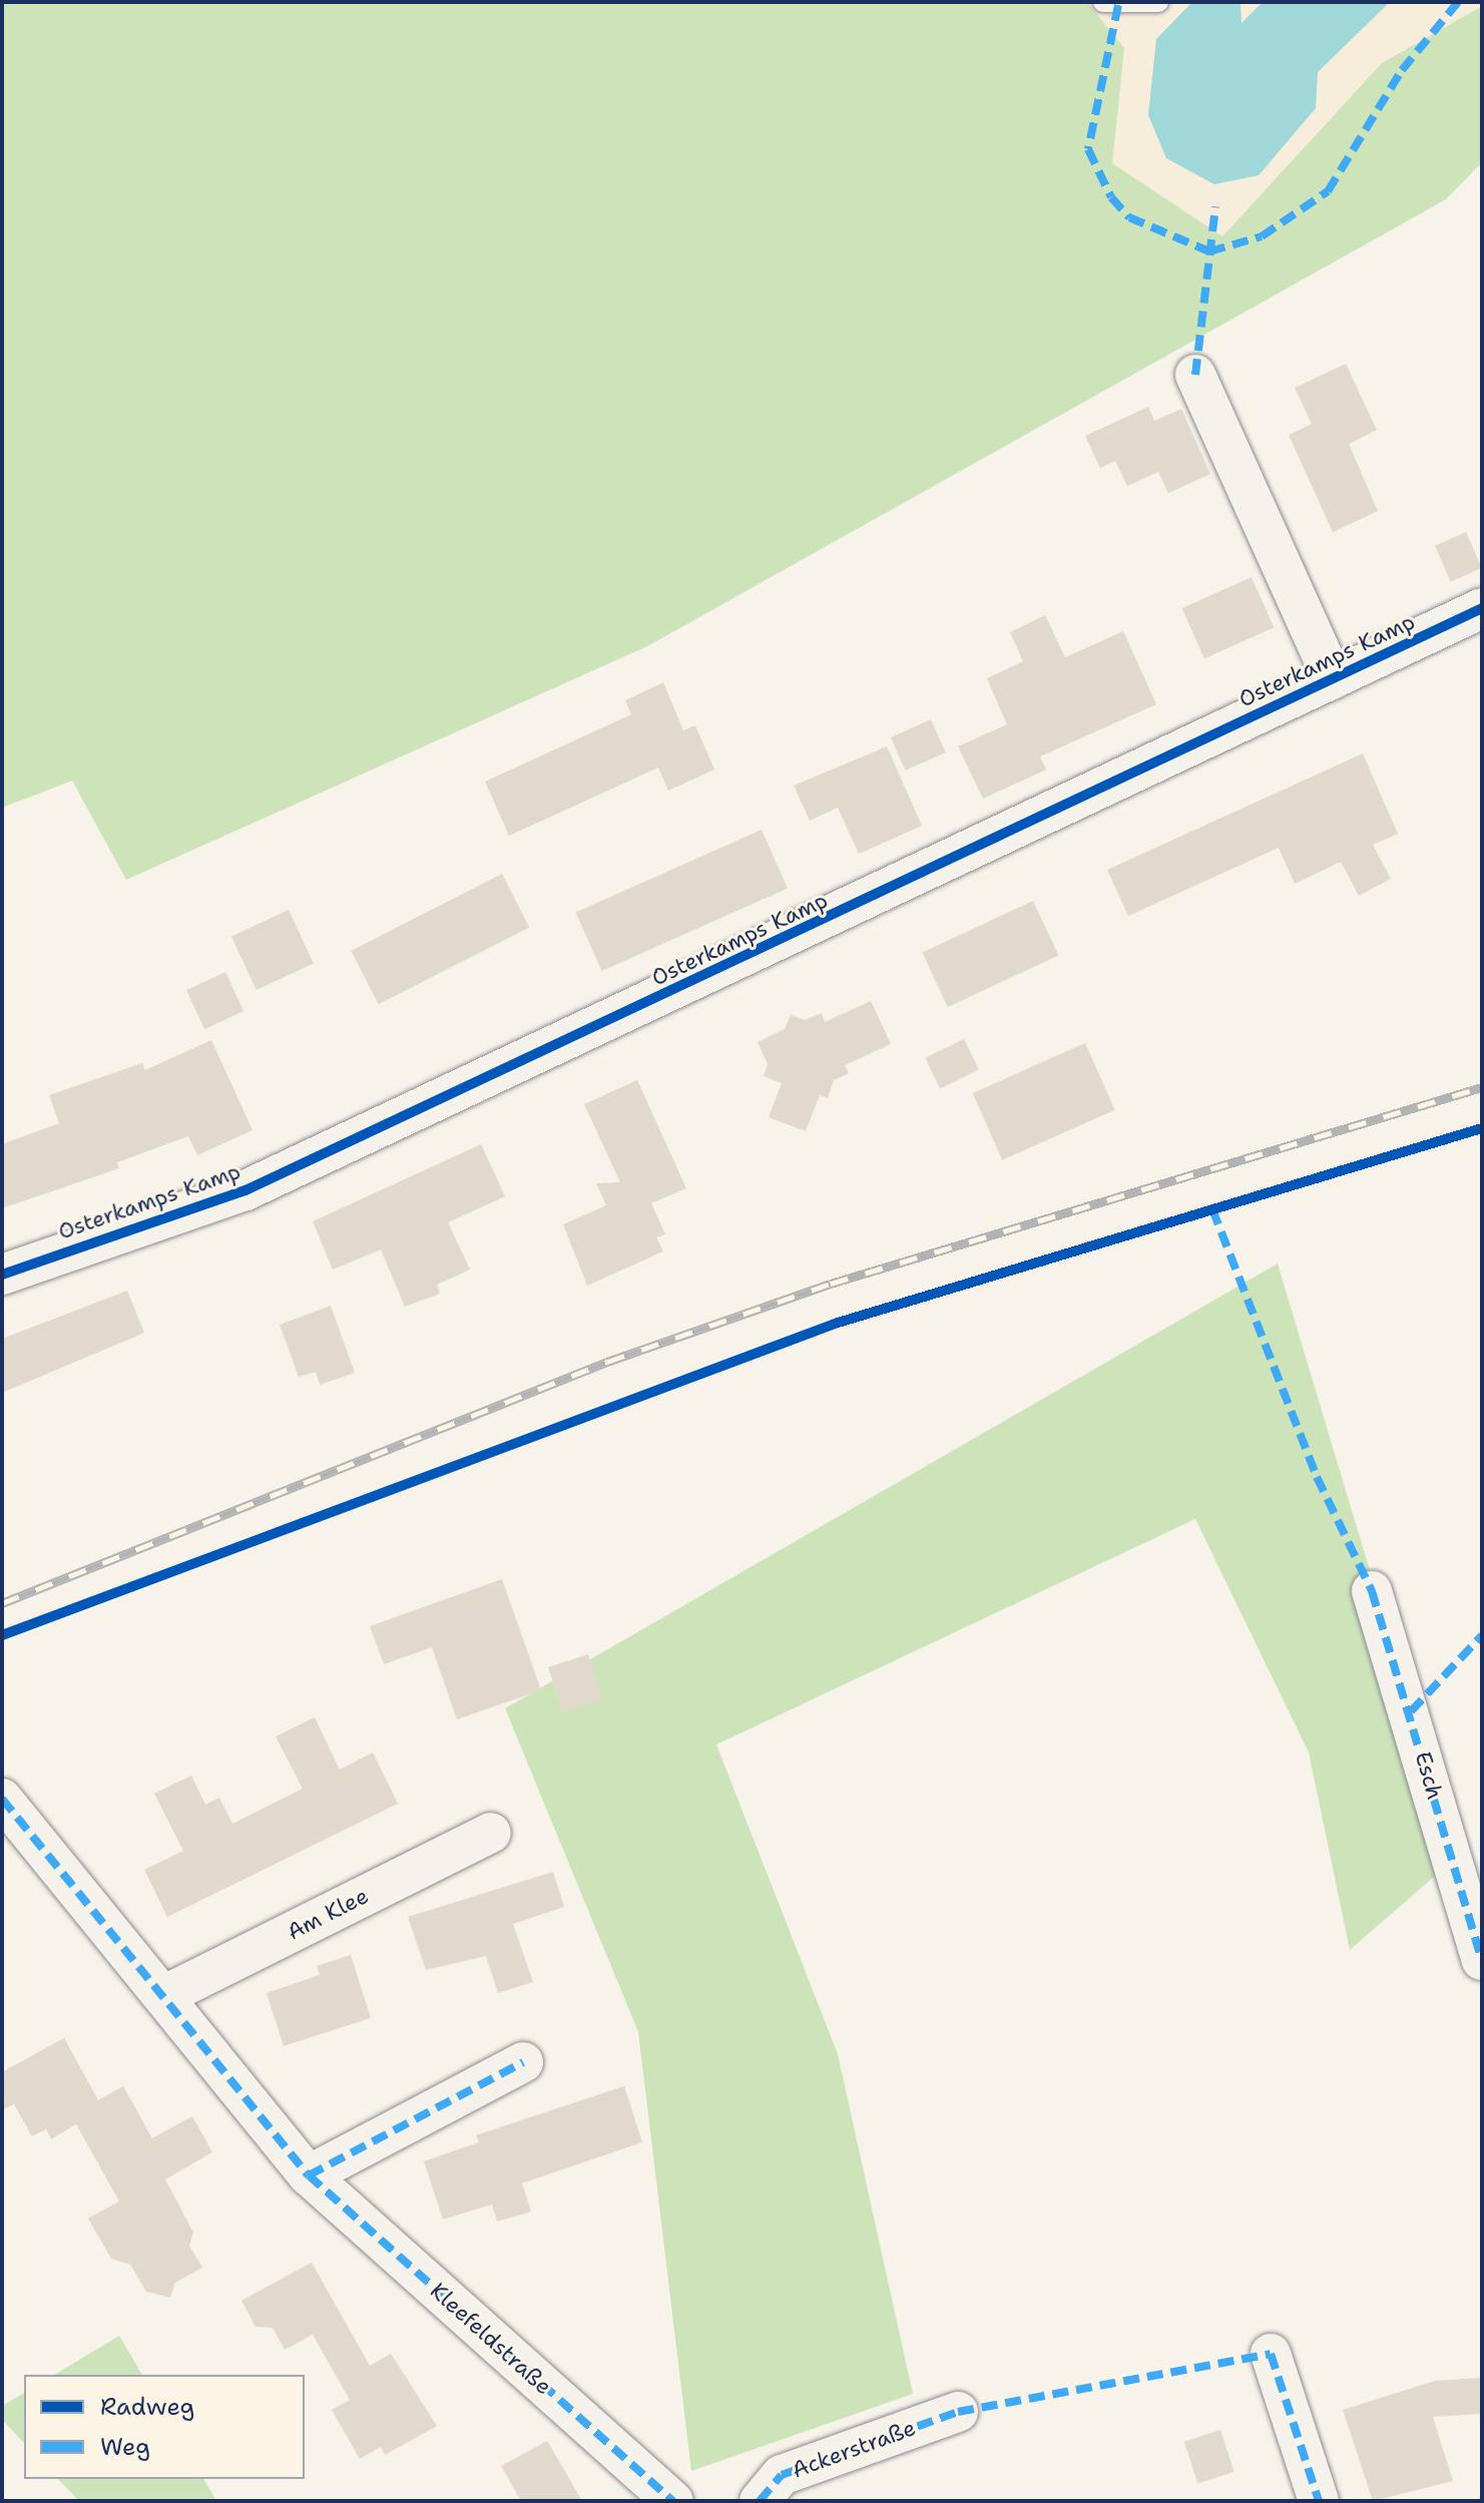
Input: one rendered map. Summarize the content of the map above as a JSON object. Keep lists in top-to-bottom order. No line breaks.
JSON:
{"streets":{"street":["Osterkamps Kamp","Esch","Am Klee","Kleefeldstraße","Ackerstraße"]},"crossings":[["Am Klee","Kleefeldstraße"]],"legend":["Radweg","Weg"]}
